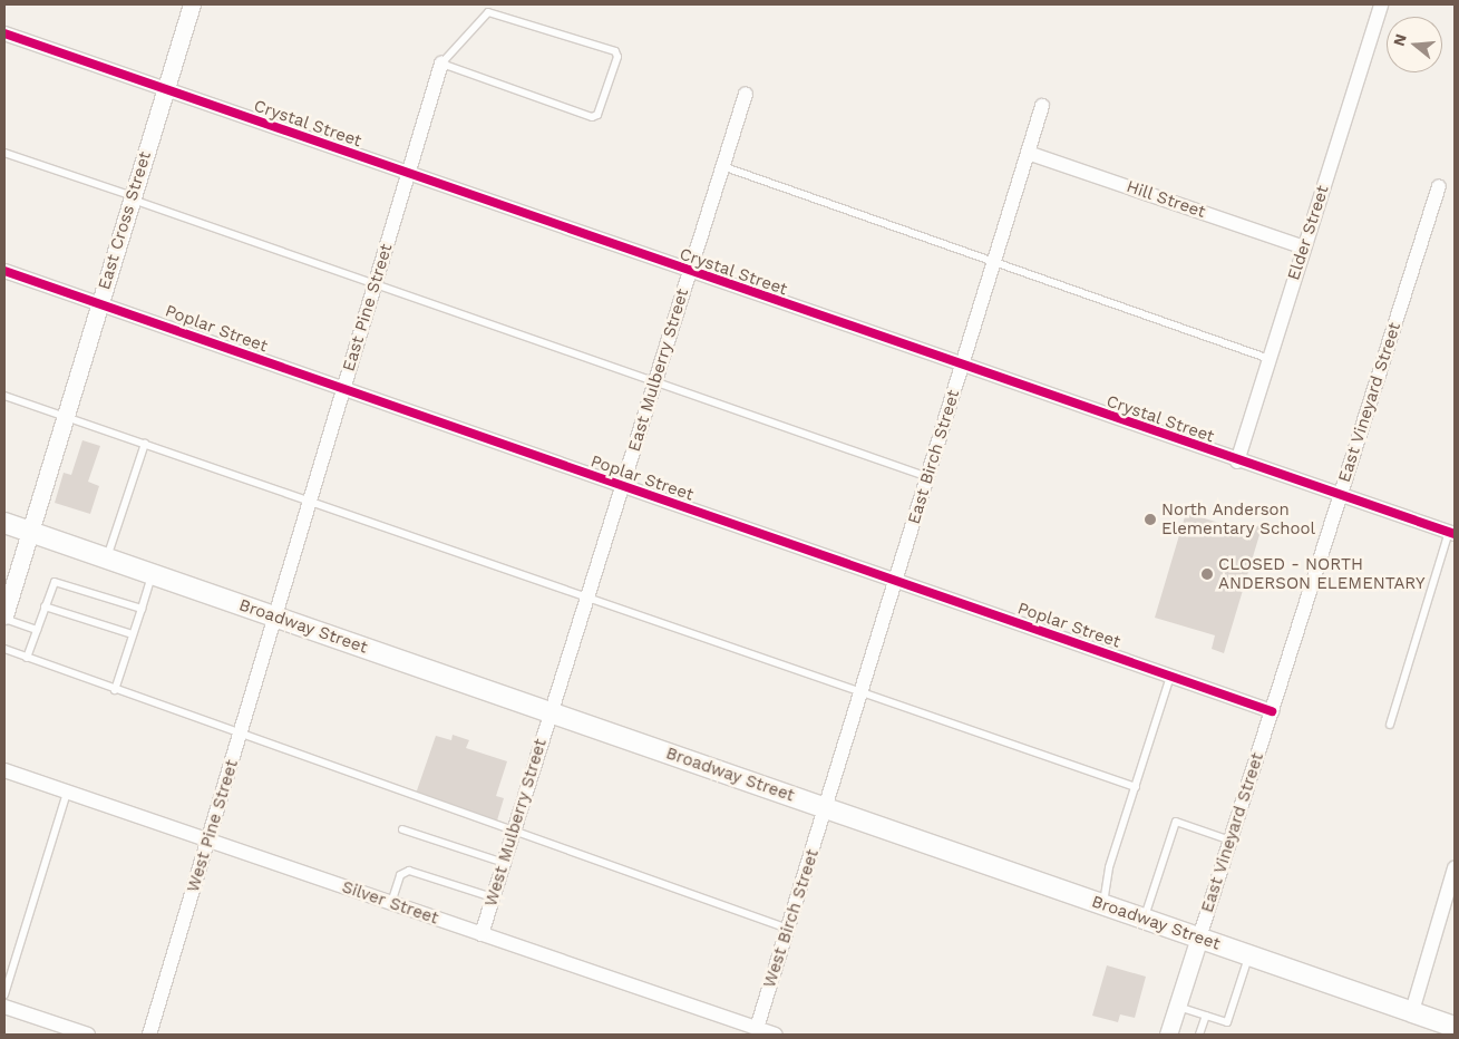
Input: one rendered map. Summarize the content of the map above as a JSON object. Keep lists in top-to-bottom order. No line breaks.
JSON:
{"streets":{"main road":["Broadway Street"],"street":["Crystal Street","Hill Street","East Cross Street","Elder Street","East Pine Street","Poplar Street","East Mulberry Street","East Vineyard Street","East Birch Street","West Mulberry Street","West Pine Street","Silver Street","West Birch Street"]},"crossings":[["Crystal Street","East Cross Street"],["Crystal Street","Elder Street"],["Crystal Street","East Pine Street"],["Crystal Street","East Mulberry Street"],["Crystal Street","East Vineyard Street"],["Crystal Street","East Birch Street"],["Hill Street","Elder Street"],["Hill Street","East Birch Street"],["East Cross Street","Poplar Street"],["East Cross Street","Broadway Street"],["East Pine Street","Poplar Street"],["East Pine Street","Broadway Street"],["East Pine Street","West Pine Street"],["Poplar Street","East Mulberry Street"],["Poplar Street","East Vineyard Street"],["Poplar Street","East Birch Street"],["East Mulberry Street","Broadway Street"],["East Mulberry Street","West Mulberry Street"],["East Vineyard Street","Broadway Street"],["East Birch Street","Broadway Street"],["East Birch Street","West Birch Street"],["Broadway Street","West Mulberry Street"],["Broadway Street","West Pine Street"],["Broadway Street","West Birch Street"],["West Mulberry Street","Silver Street"],["West Pine Street","Silver Street"],["Silver Street","West Birch Street"]],"places":["North Anderson Elementary School","CLOSED - NORTH ANDERSON ELEMENTARY"],"north":"left"}
